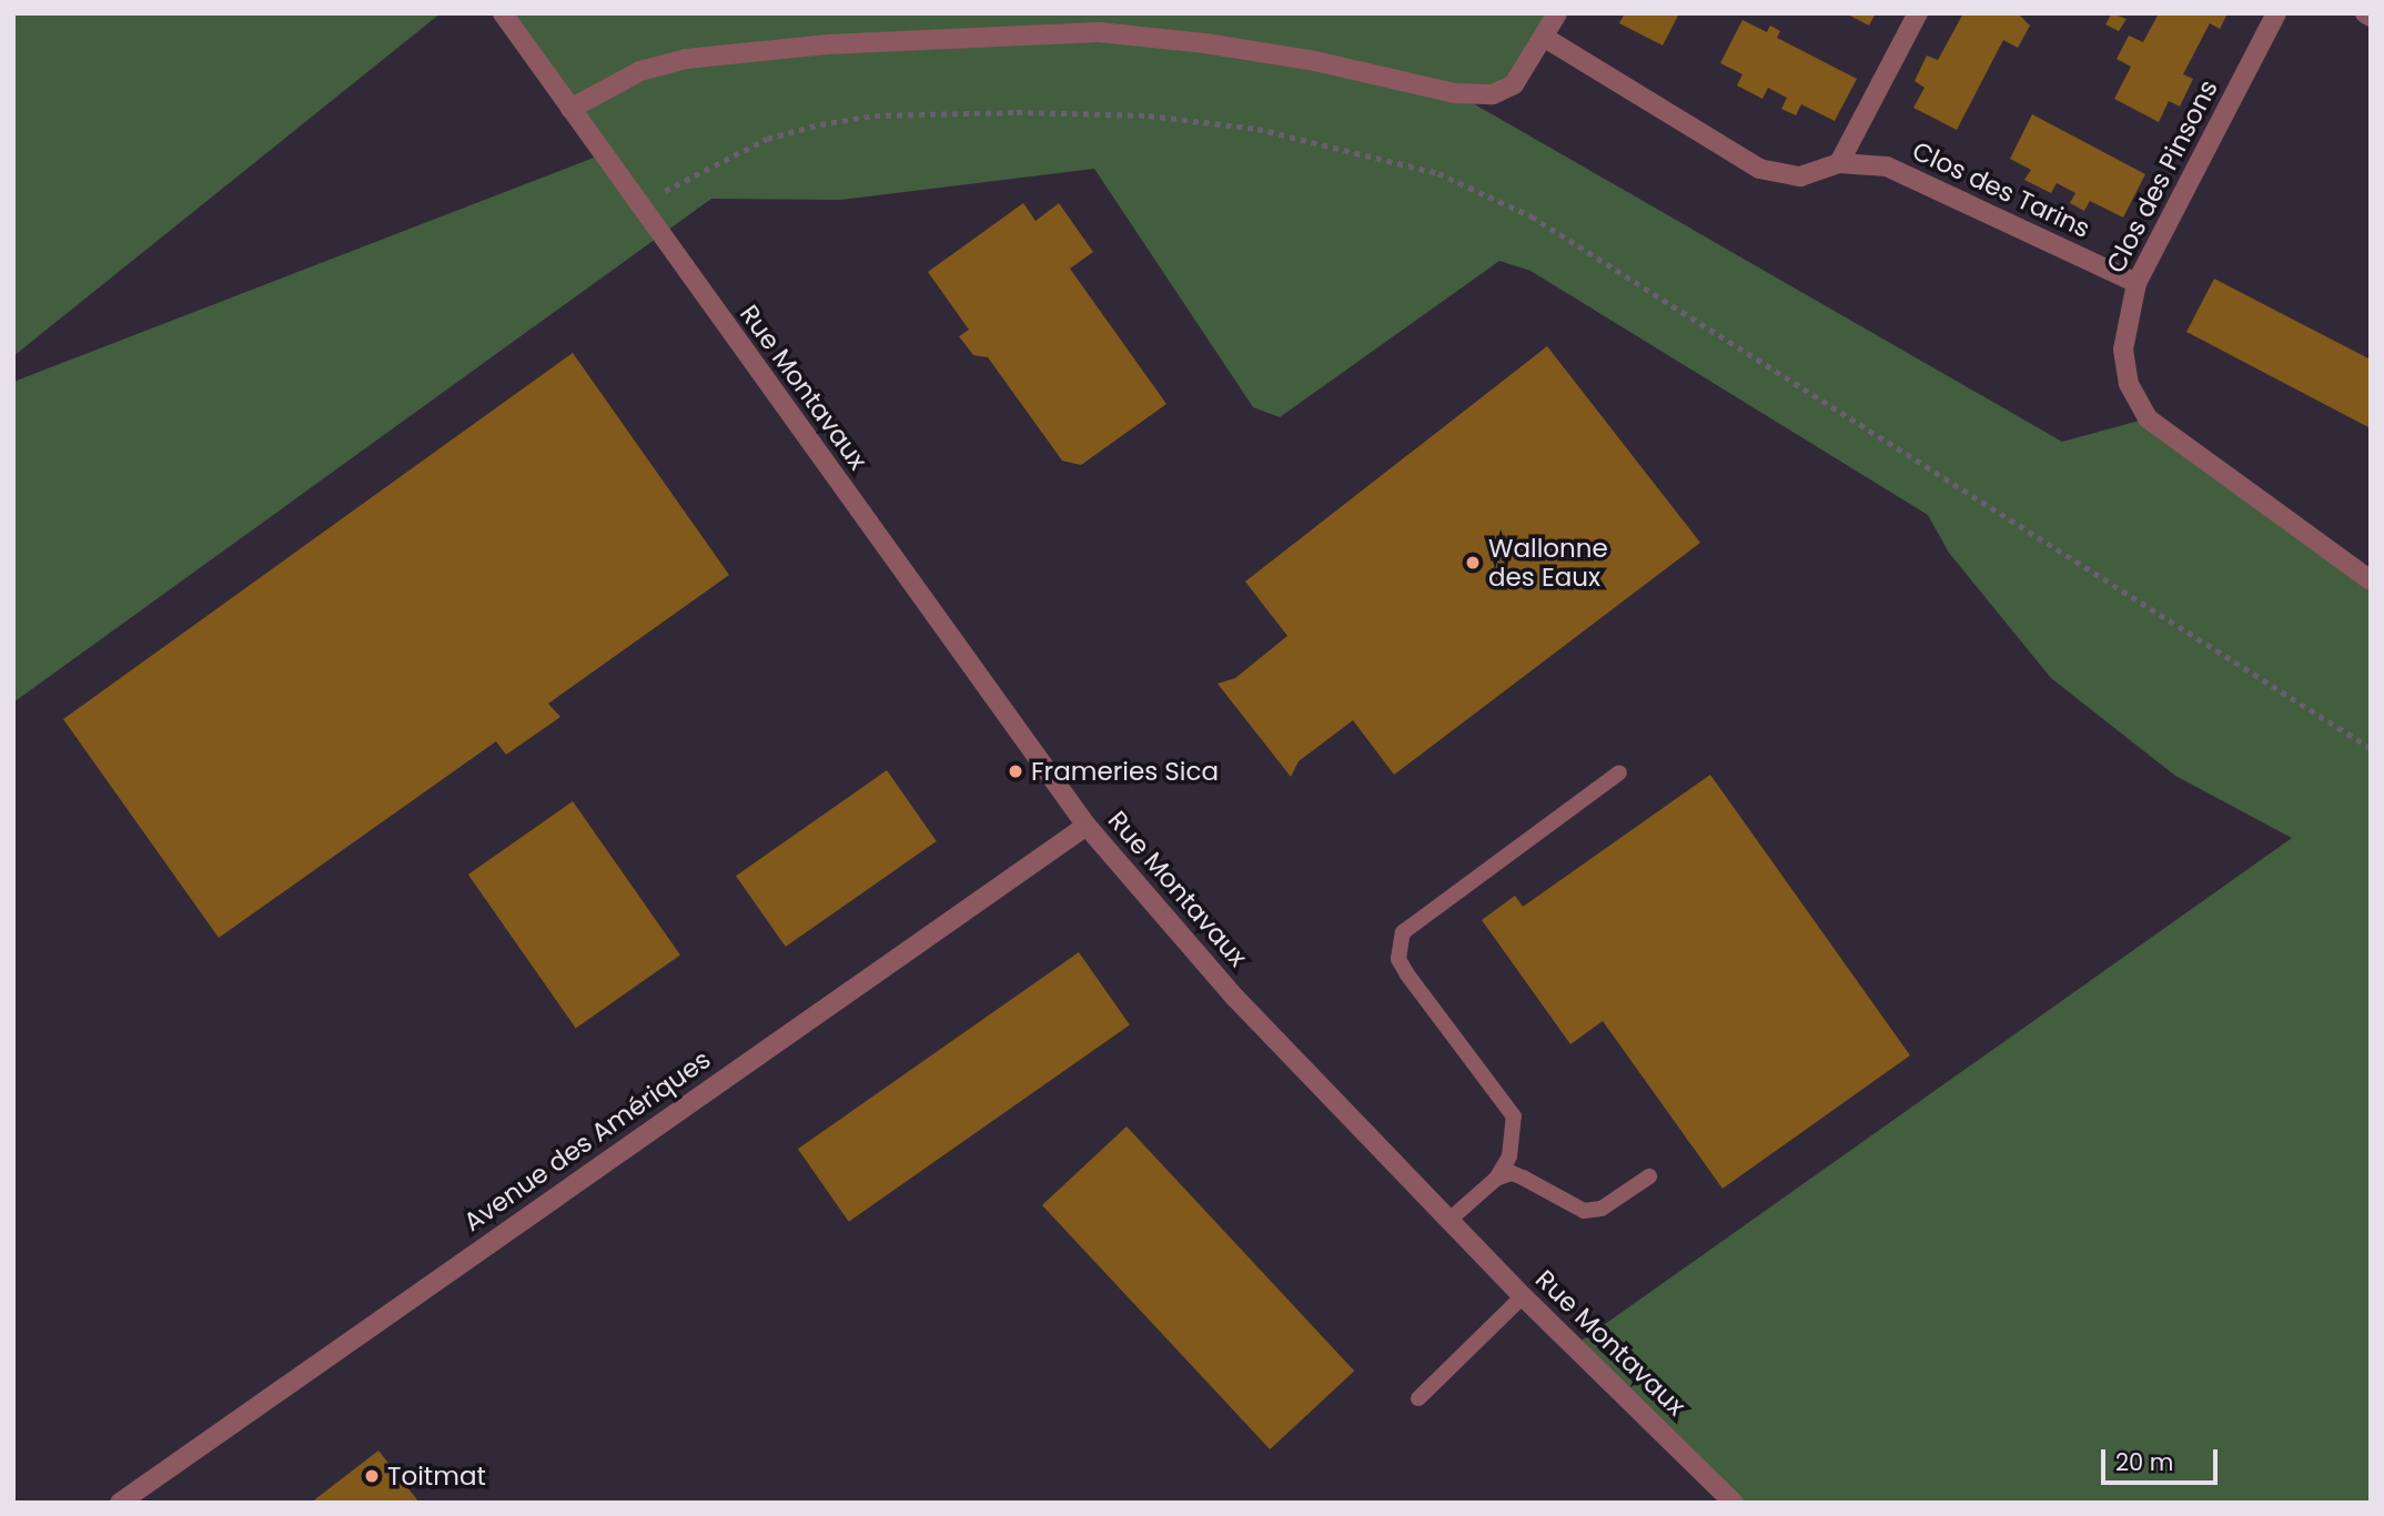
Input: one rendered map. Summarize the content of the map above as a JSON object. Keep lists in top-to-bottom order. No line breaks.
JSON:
{"streets":{"street":["Clos des Pinsons","Clos des Tarins","Rue Montavaux","Avenue des Amériques"]},"crossings":[["Clos des Pinsons","Clos des Tarins"],["Rue Montavaux","Avenue des Amériques"]],"places":["Wallonne des Eaux","Frameries Sica","Toitmat"],"scale_bar":"20 m"}
